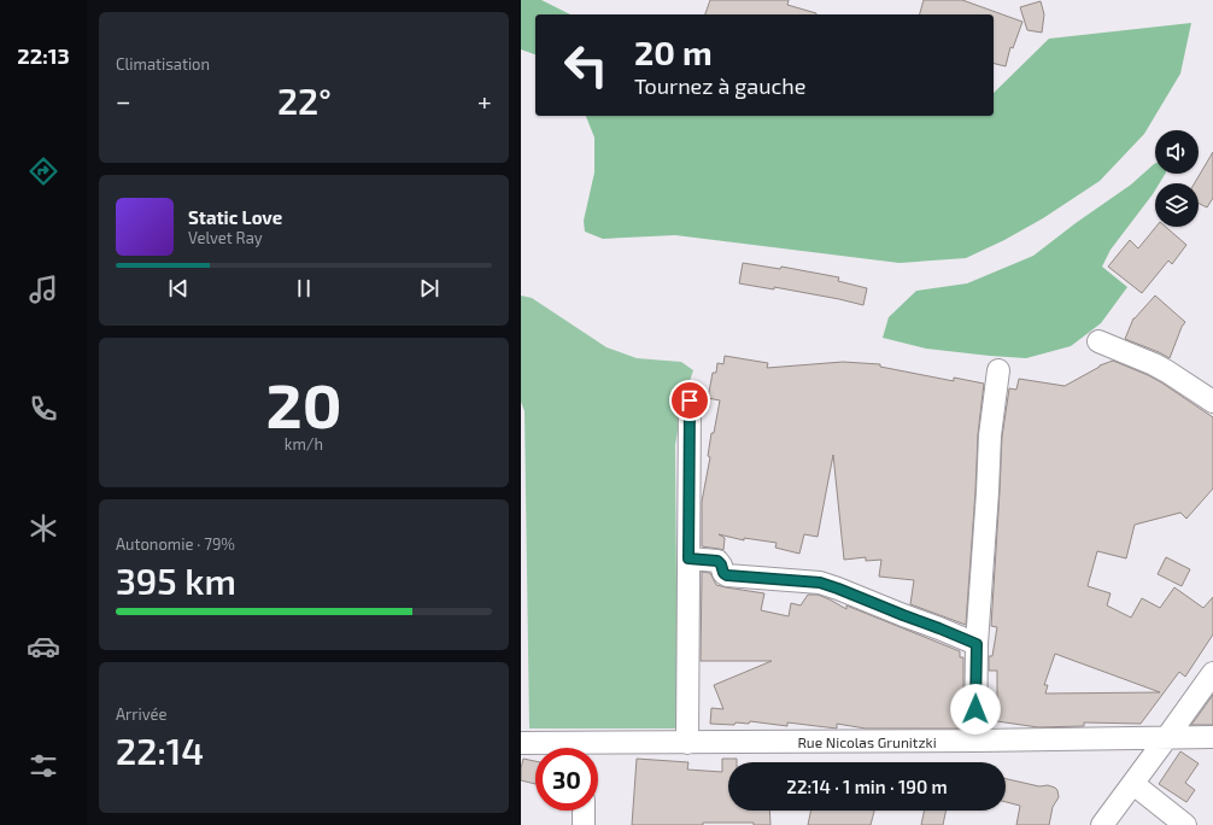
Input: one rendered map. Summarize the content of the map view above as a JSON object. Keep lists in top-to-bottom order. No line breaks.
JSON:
{"streets":{"street":["Rue Nicolas Grunitzki"]},"page":{"tabs":"22:13","tile":["Climatisation",["20","km/h"],["Autonomie · 79%","395 km"],["Arrivée","22:14"]],"turn":["20 m","Tournez à gauche"],"heat":["−","22°","+"],"song":["Static Love","Velvet Ray"],"limit":"30","trip":"22:14 · 1 min · 190 m"}}
